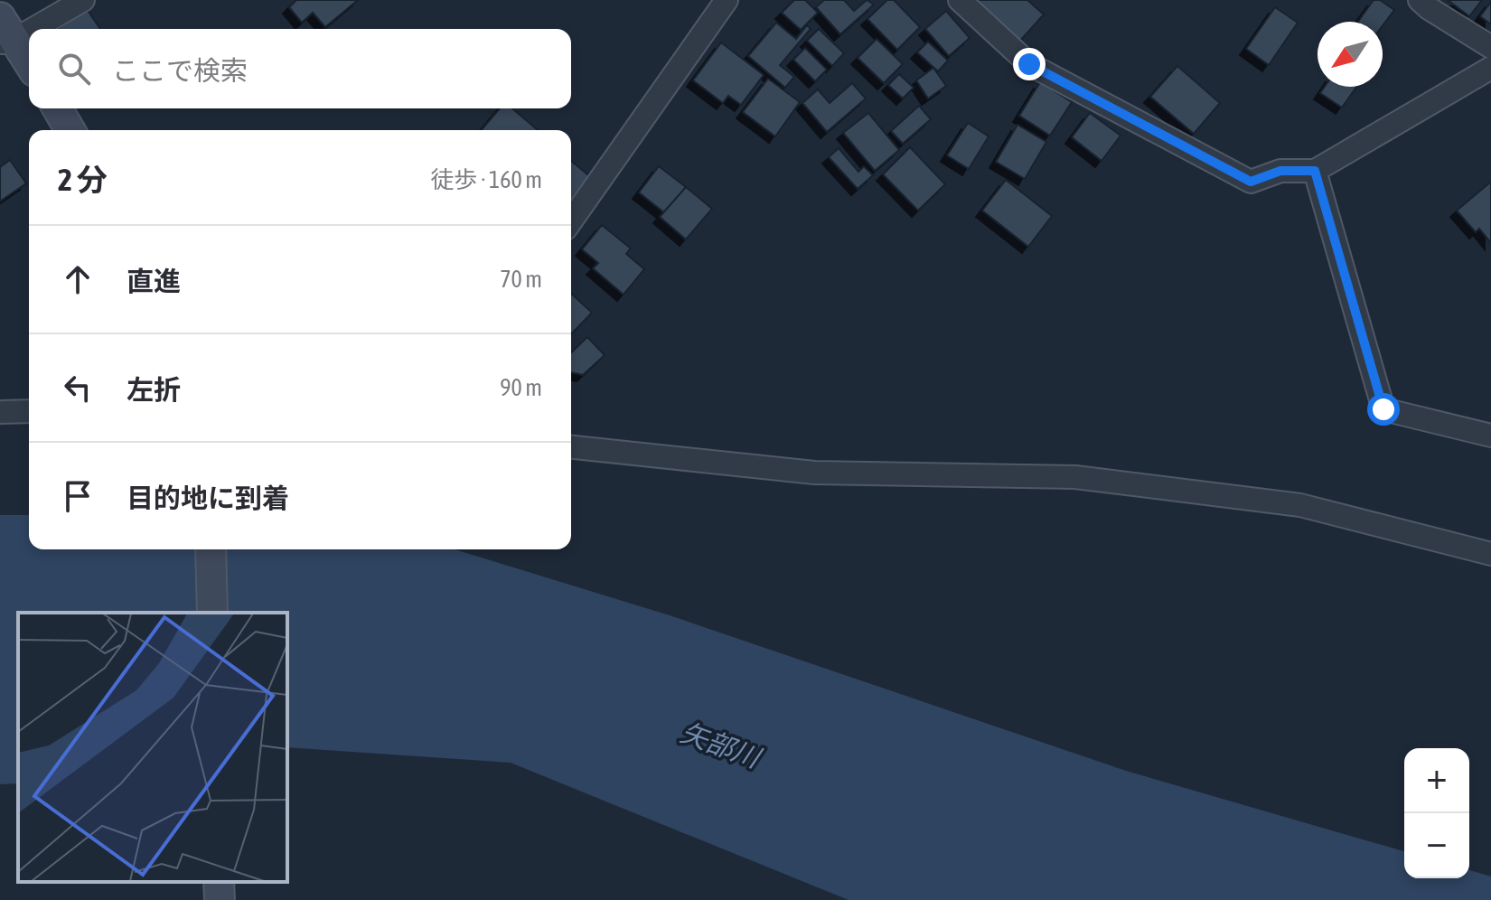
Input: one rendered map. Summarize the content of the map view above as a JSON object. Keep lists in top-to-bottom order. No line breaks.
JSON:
{"water":["矢部川"],"north":"bottom left","page":{"search":"ここで検索","heading":["2 分","徒歩 · 160 m"],"list":[["直進","70 m"],["左折","90 m"],"目的地に到着"],"map_buttons":["+","−"]}}
